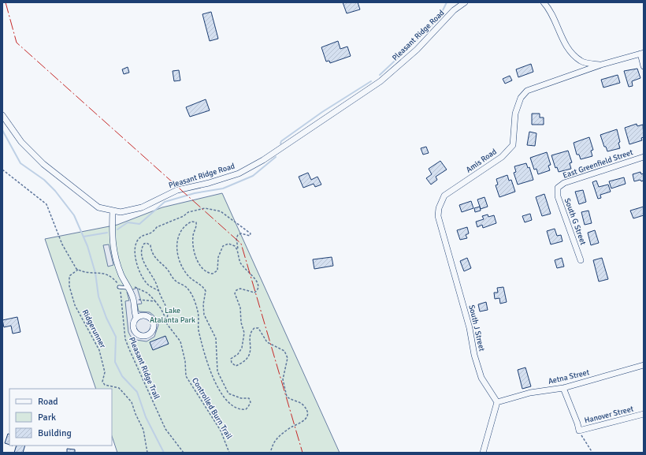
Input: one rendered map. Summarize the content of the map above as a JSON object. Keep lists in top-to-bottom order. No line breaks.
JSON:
{"streets":{"street":["Pleasant Ridge Road","Amis Road","East Greenfield Street","South G Street","South J Street","Aetna Street","Hanover Street"],"path":["Ridgerunner","Pleasant Ridge Trail","Controlled Burn Trail"]},"crossings":[["Amis Road","South J Street"],["East Greenfield Street","South G Street"],["South J Street","Aetna Street"],["Pleasant Ridge Trail","Controlled Burn Trail"]],"parks":["Lake Atalanta Park"],"legend":["Road","Park","Building"]}
